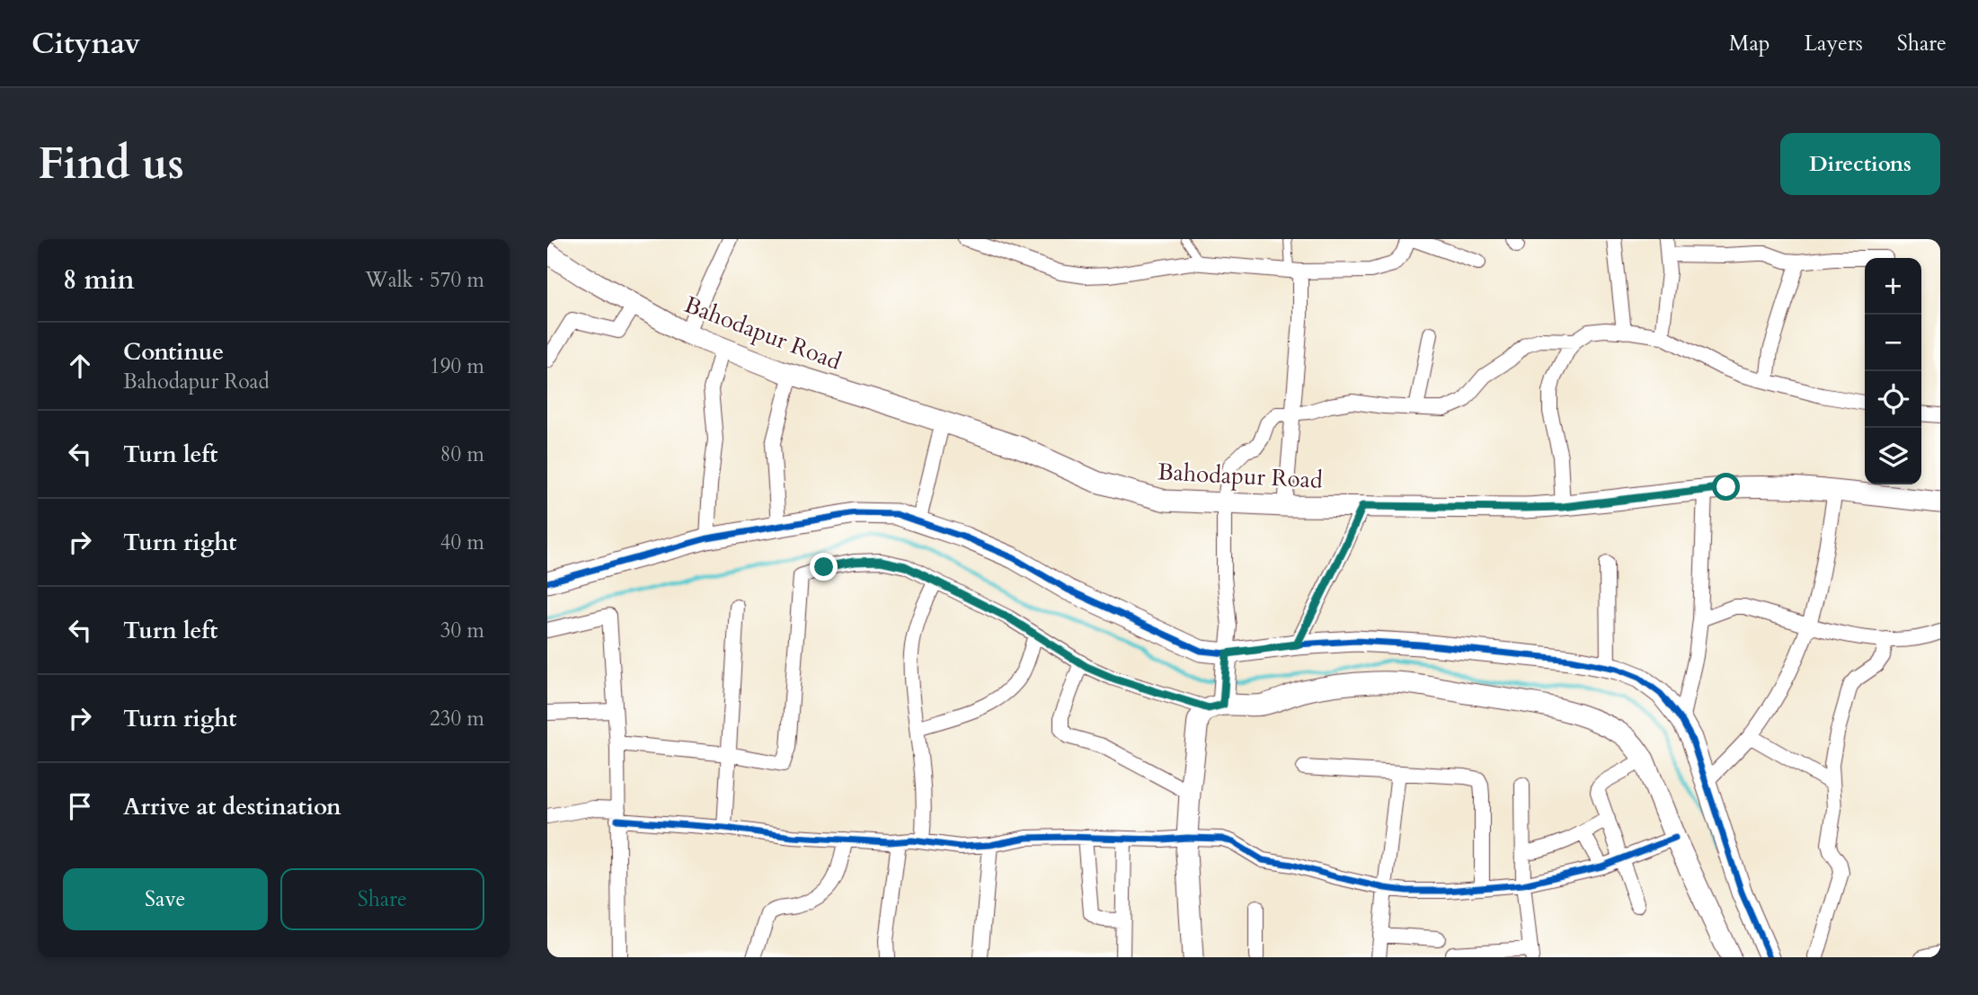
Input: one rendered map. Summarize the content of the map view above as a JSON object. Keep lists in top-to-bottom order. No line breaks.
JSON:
{"streets":{"street":["Bahodapur Road"]},"page":{"header":"Citynav","nav":["Map","Layers","Share"],"buttons":["Directions",["Save","Share"]],"title":"Find us","heading":["8 min","Walk · 570 m"],"map_buttons":["+","−"],"list":[["Continue","Bahodapur Road","190 m"],["Turn left","80 m"],["Turn right","40 m"],["Turn left","30 m"],["Turn right","230 m"],"Arrive at destination"]}}
